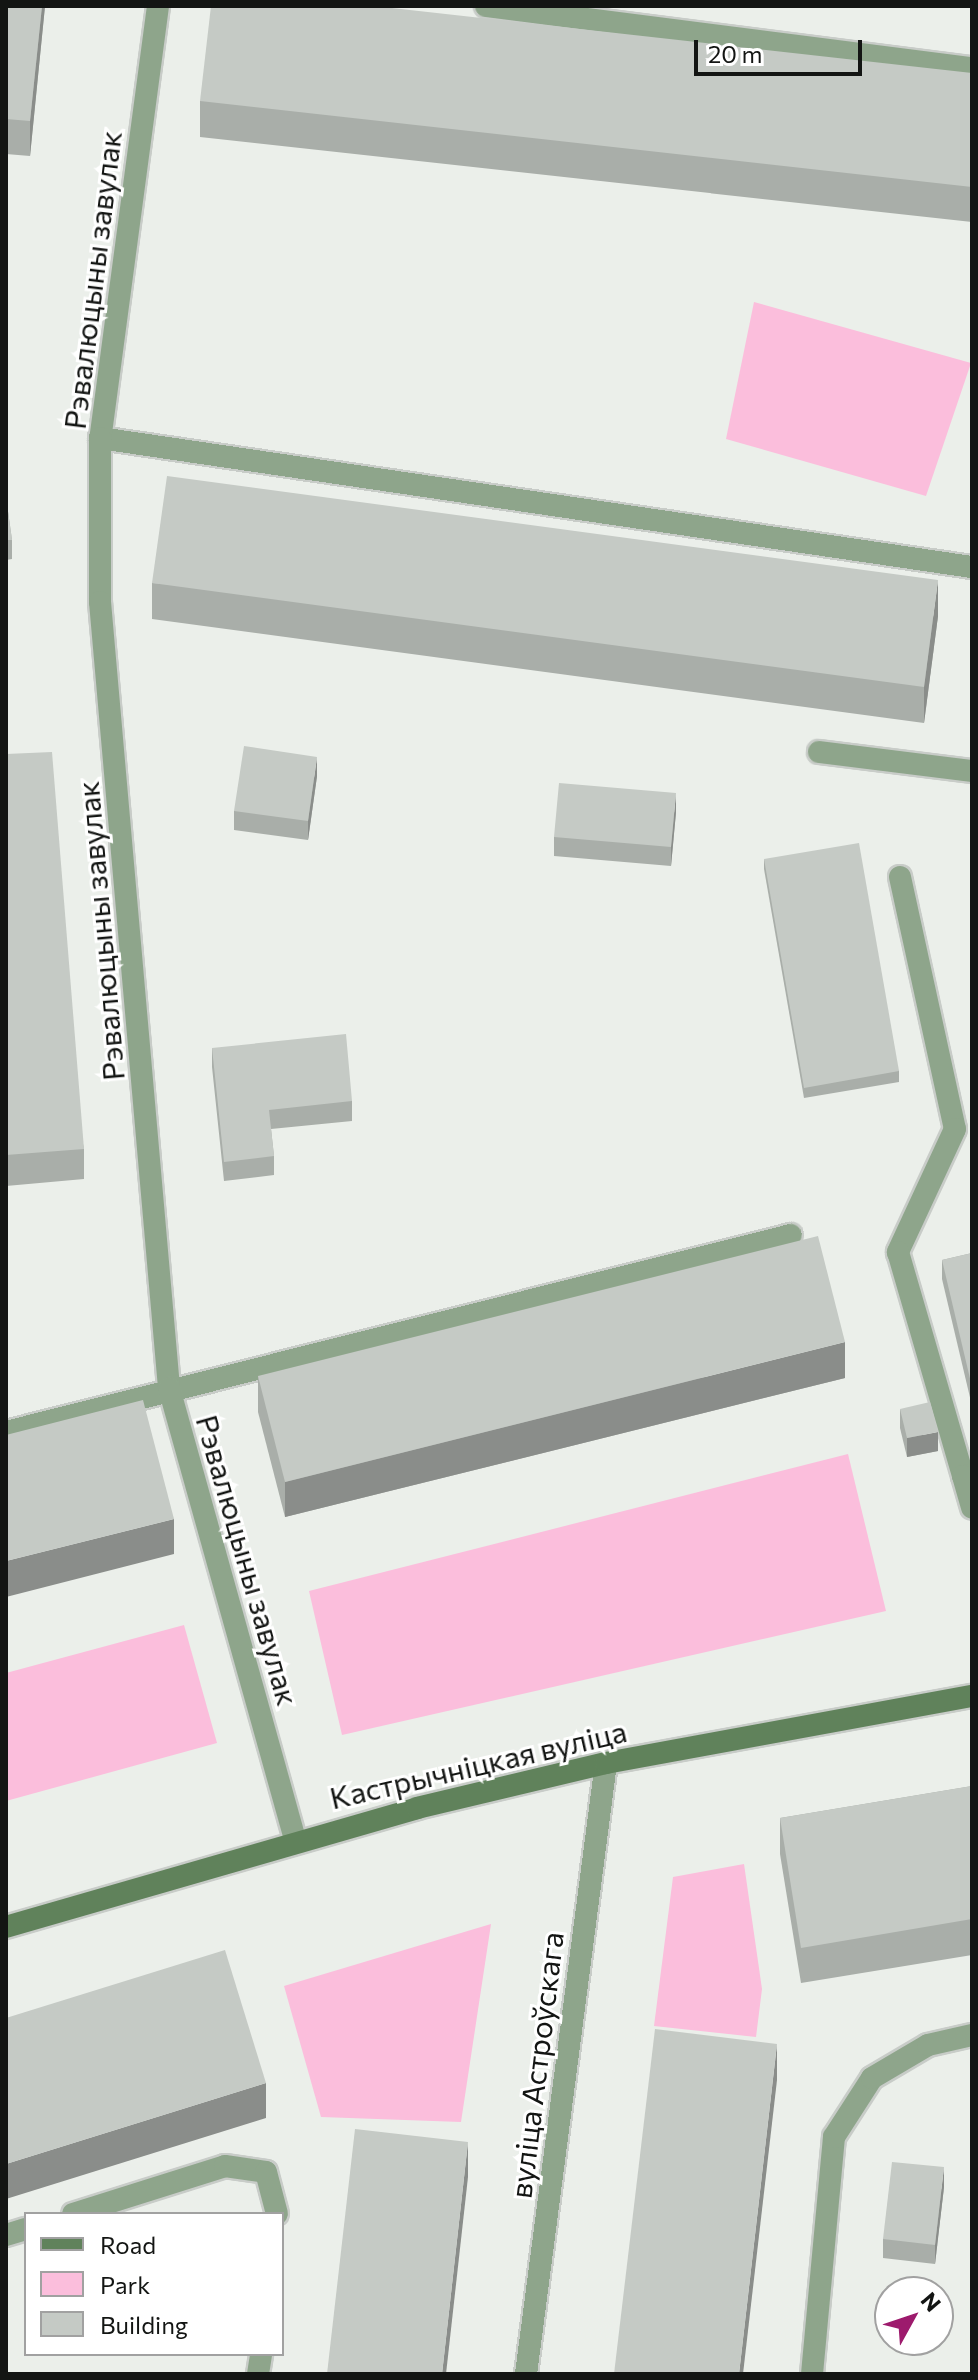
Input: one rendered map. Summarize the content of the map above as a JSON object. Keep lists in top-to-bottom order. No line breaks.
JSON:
{"streets":{"main road":["Кастрычніцкая вуліца"],"street":["Рэвалюцыны завулак","вуліца Астроўскага"]},"crossings":[["Рэвалюцыны завулак","Кастрычніцкая вуліца"],["Кастрычніцкая вуліца","вуліца Астроўскага"]],"legend":["Road","Park","Building"],"scale_bar":"20 m","north":"top right"}
